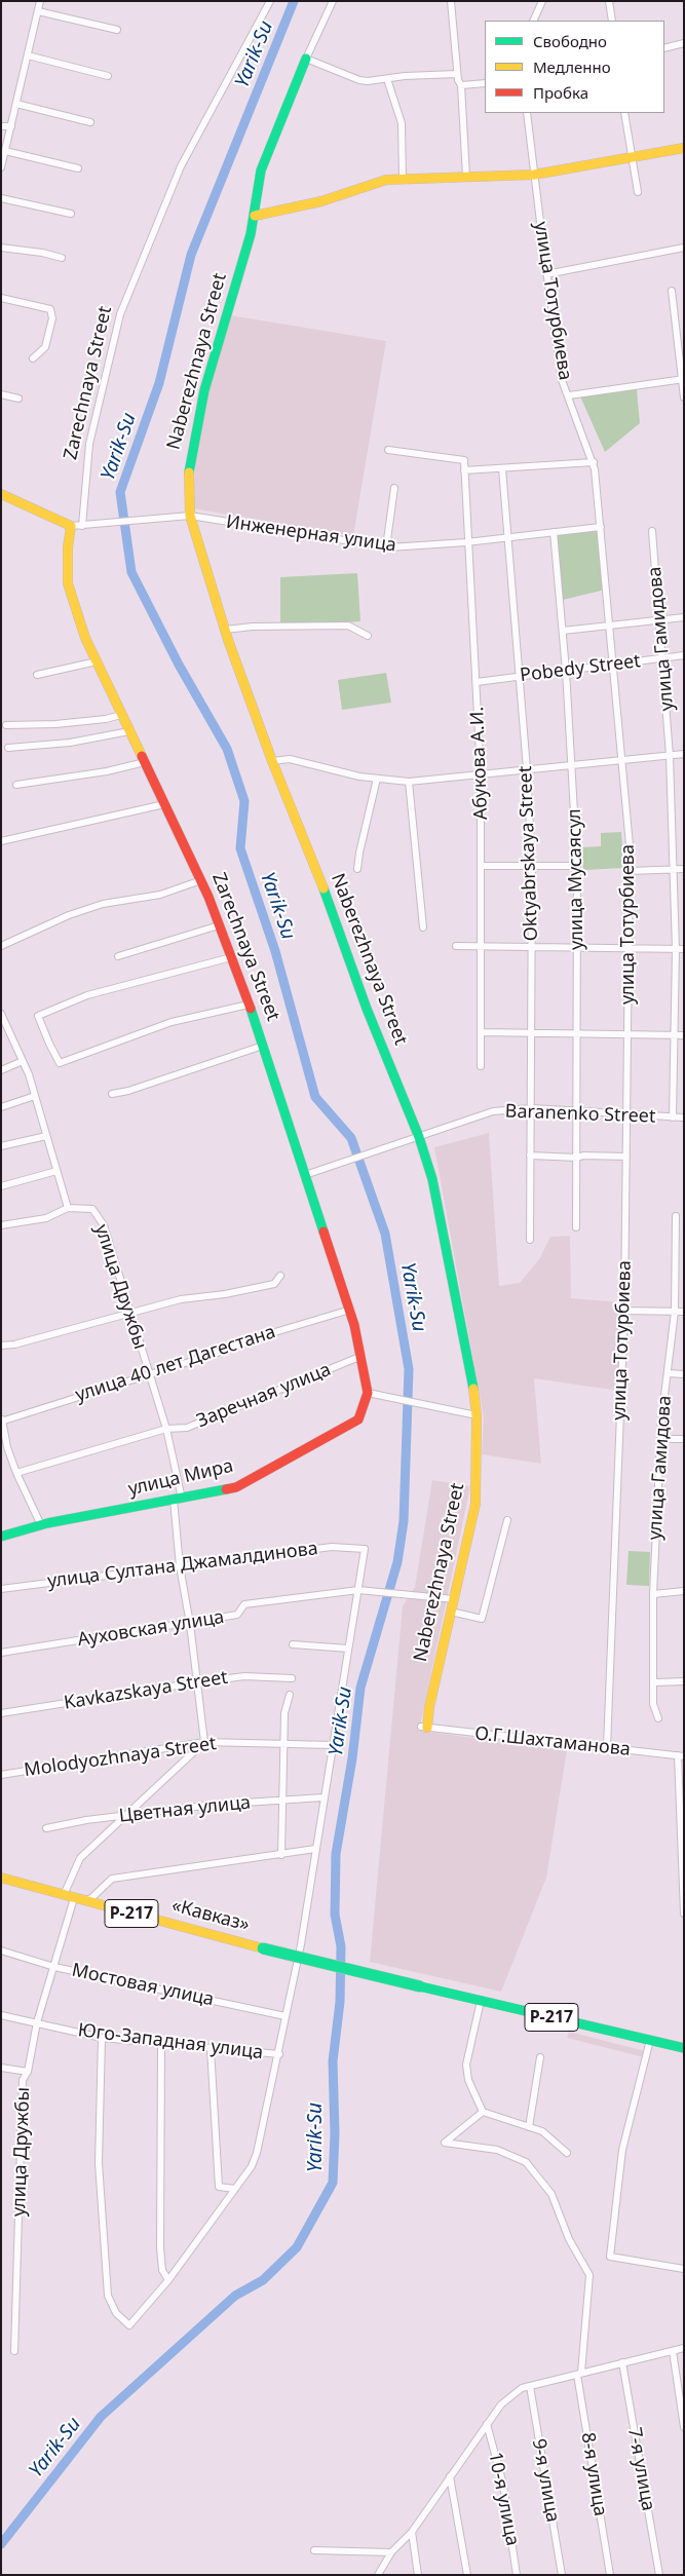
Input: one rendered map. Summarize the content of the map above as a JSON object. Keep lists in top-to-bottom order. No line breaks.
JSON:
{"streets":{"main road":["Naberezhnaya Street","Zarechnaya Street","улица Мира","Р-217","«Кавказ»"],"street":["улица Тотурбиева","Инженерная улица","улица Гамидова","Pobedy Street","Абукова А.И.","Oktyabrskaya Street","улица Мусаясул","Baranenko Street","улица Дружбы","улица 40 лет Дагестана","Заречная улица","улица Султана Джамалдинова","Ауховская улица","Kavkazskaya Street","О.Г.Шахтаманова","Molodyozhnaya Street","Цветная улица","Мостовая улица","Юго-Западная улица","7-я улица","8-я улица","9-я улица","10-я улица"]},"crossings":[["улица Тотурбиева","Инженерная улица"],["улица Тотурбиева","Pobedy Street"],["улица Тотурбиева","Baranenko Street"],["улица Тотурбиева","О.Г.Шахтаманова"],["Naberezhnaya Street","Инженерная улица"],["Naberezhnaya Street","Baranenko Street"],["Naberezhnaya Street","Ауховская улица"],["Naberezhnaya Street","О.Г.Шахтаманова"],["Zarechnaya Street","Инженерная улица"],["Zarechnaya Street","Baranenko Street"],["Zarechnaya Street","улица 40 лет Дагестана"],["Zarechnaya Street","Заречная улица"],["Zarechnaya Street","улица Мира"],["Инженерная улица","Абукова А.И."],["Инженерная улица","Oktyabrskaya Street"],["Инженерная улица","улица Мусаясул"],["улица Гамидова","Pobedy Street"],["улица Гамидова","Baranenko Street"],["Pobedy Street","Абукова А.И."],["Pobedy Street","Oktyabrskaya Street"],["Pobedy Street","улица Мусаясул"],["Oktyabrskaya Street","Baranenko Street"],["улица Мусаясул","Baranenko Street"],["улица Дружбы","улица 40 лет Дагестана"],["улица Дружбы","Заречная улица"],["улица Дружбы","улица Мира"],["улица Дружбы","улица Султана Джамалдинова"],["улица Дружбы","Ауховская улица"],["улица Дружбы","Kavkazskaya Street"],["улица Дружбы","Molodyozhnaya Street"],["улица Дружбы","Цветная улица"],["улица Дружбы","«Кавказ»"],["улица Дружбы","Мостовая улица"],["улица Дружбы","Юго-Западная улица"],["улица Султана Джамалдинова","Ауховская улица"],["Р-217","«Кавказ»"]],"water":["Yarik-Su"],"legend":["Свободно","Медленно","Пробка"]}
